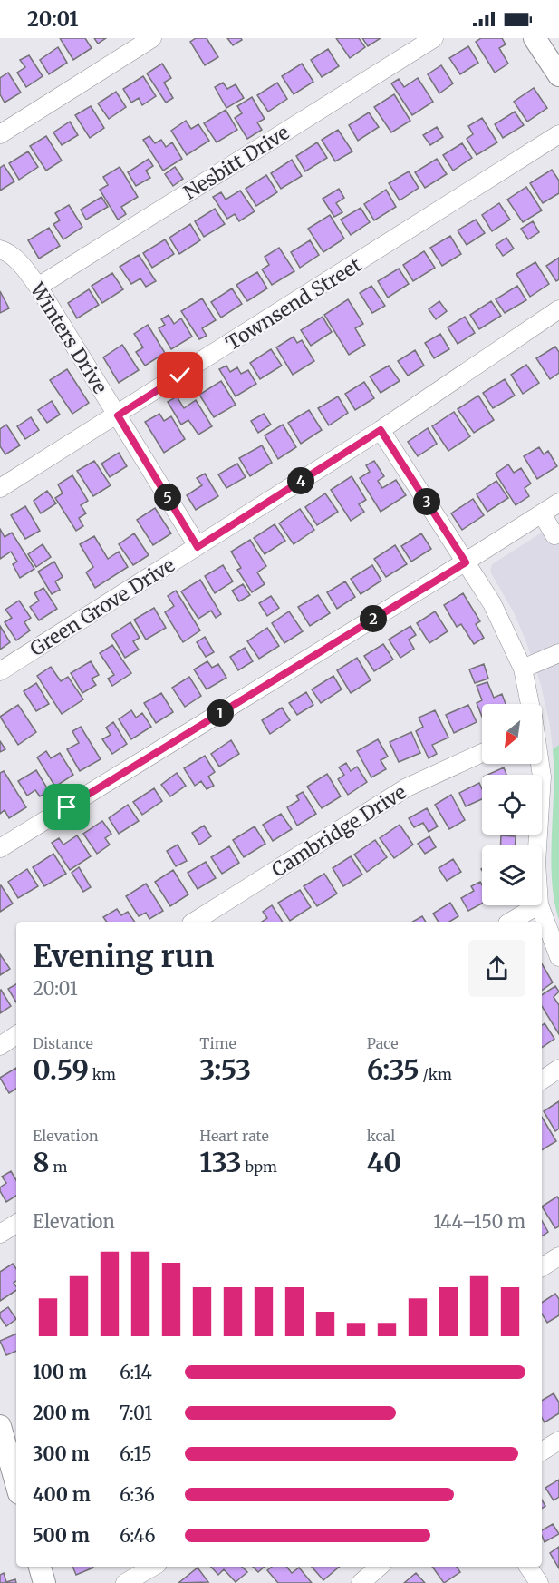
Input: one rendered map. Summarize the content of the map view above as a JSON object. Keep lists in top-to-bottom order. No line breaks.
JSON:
{"streets":{"street":["Nesbitt Drive","Townsend Street","Winters Drive","Green Grove Drive","Cambridge Drive"]},"crossings":[["Nesbitt Drive","Winters Drive"],["Townsend Street","Winters Drive"],["Winters Drive","Green Grove Drive"]],"north":"bottom left","page":{"status":"20:01","pins":["4","5","3","2","1"],"heading":["Evening run","20:01"],"stats":[["Distance","0.59 km"],["Time","3:53"],["Pace","6:35 /km"],["Elevation","8 m"],["Heart rate","133 bpm"],["kcal","40"]],"chart":["Elevation","144–150 m"],"list":[{"name":"100 m","note":"6:14"},{"name":"200 m","note":"7:01"},{"name":"300 m","note":"6:15"},{"name":"400 m","note":"6:36"},{"name":"500 m","note":"6:46"}]}}
